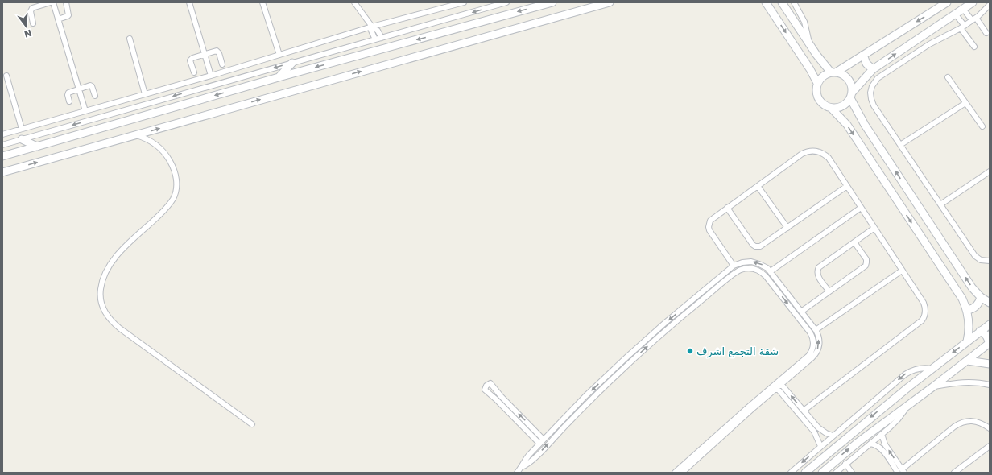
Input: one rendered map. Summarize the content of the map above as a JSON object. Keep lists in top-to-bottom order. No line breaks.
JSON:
{"places":["شقة التجمع اشرف"],"north":"bottom"}
